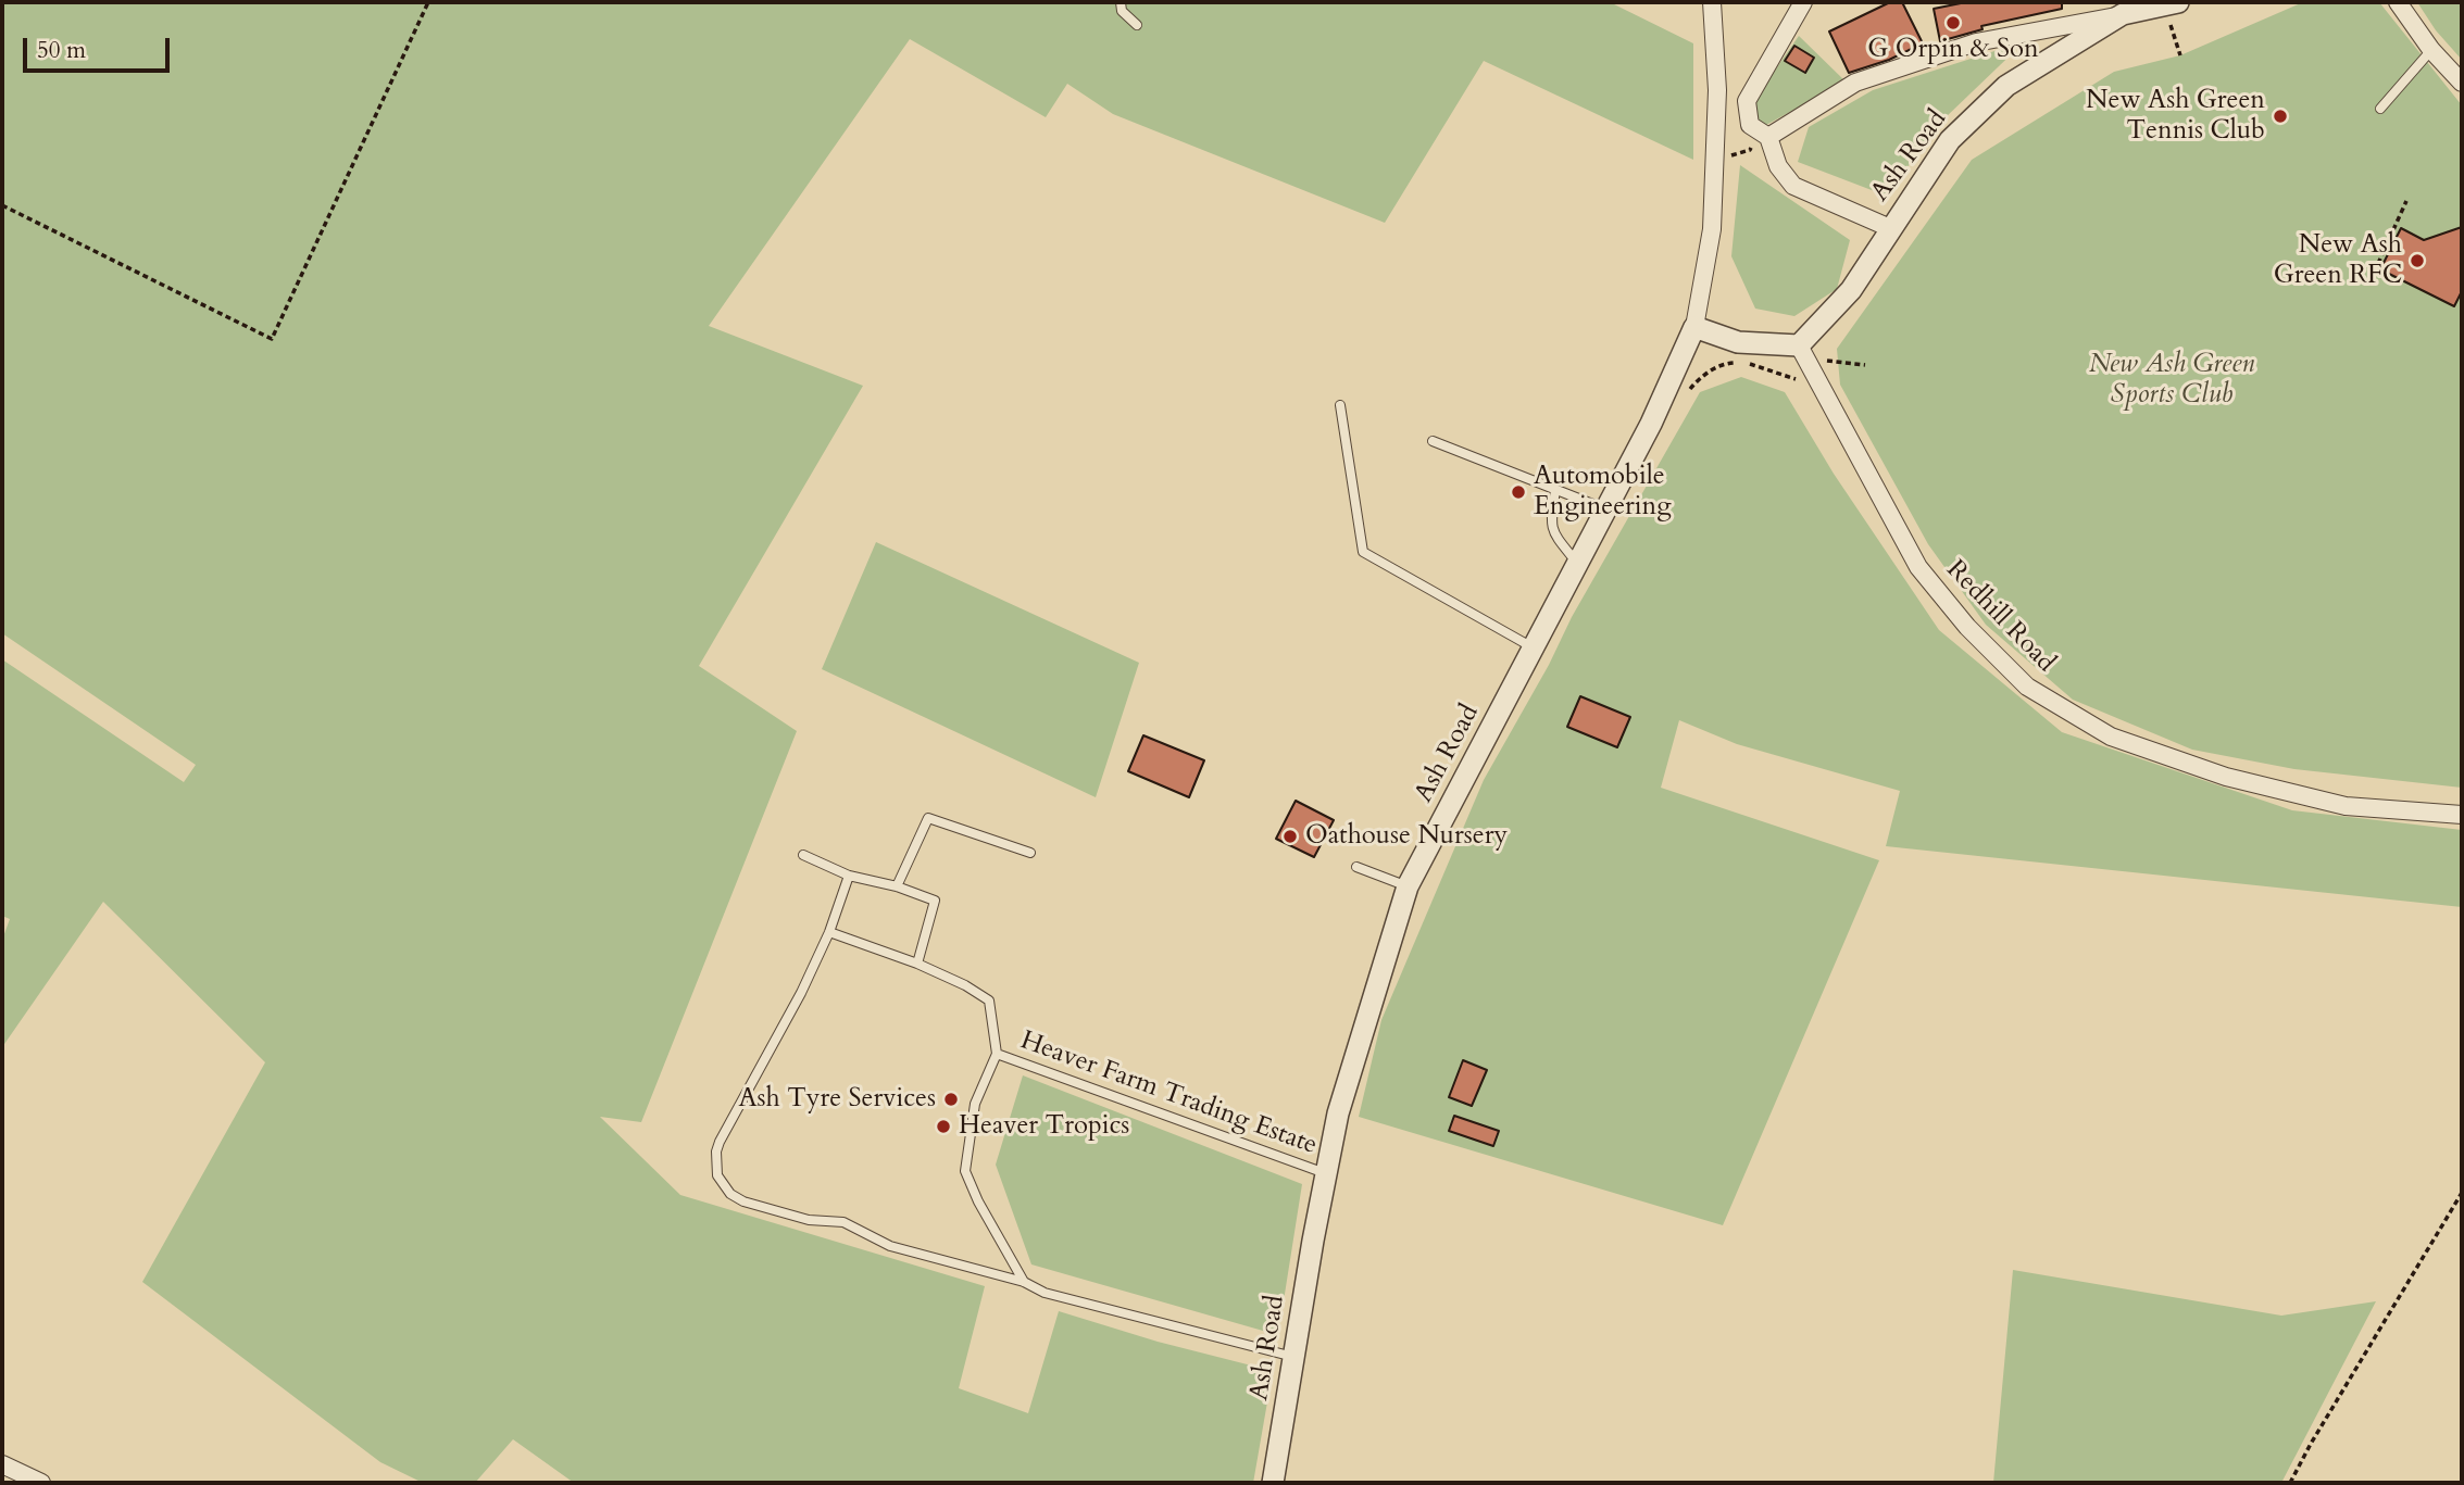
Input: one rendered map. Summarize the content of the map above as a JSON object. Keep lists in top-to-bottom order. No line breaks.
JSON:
{"streets":{"street":["Ash Road","Redhill Road"],"lane":["Heaver Farm Trading Estate"]},"crossings":[["Ash Road","Redhill Road"],["Ash Road","Heaver Farm Trading Estate"]],"parks":["New Ash Green Sports Club"],"places":["G Orpin & Son","New Ash Green Tennis Club","New Ash Green RFC","Automobile Engineering","Oathouse Nursery","Ash Tyre Services","Heaver Tropics"],"scale_bar":"50 m"}
